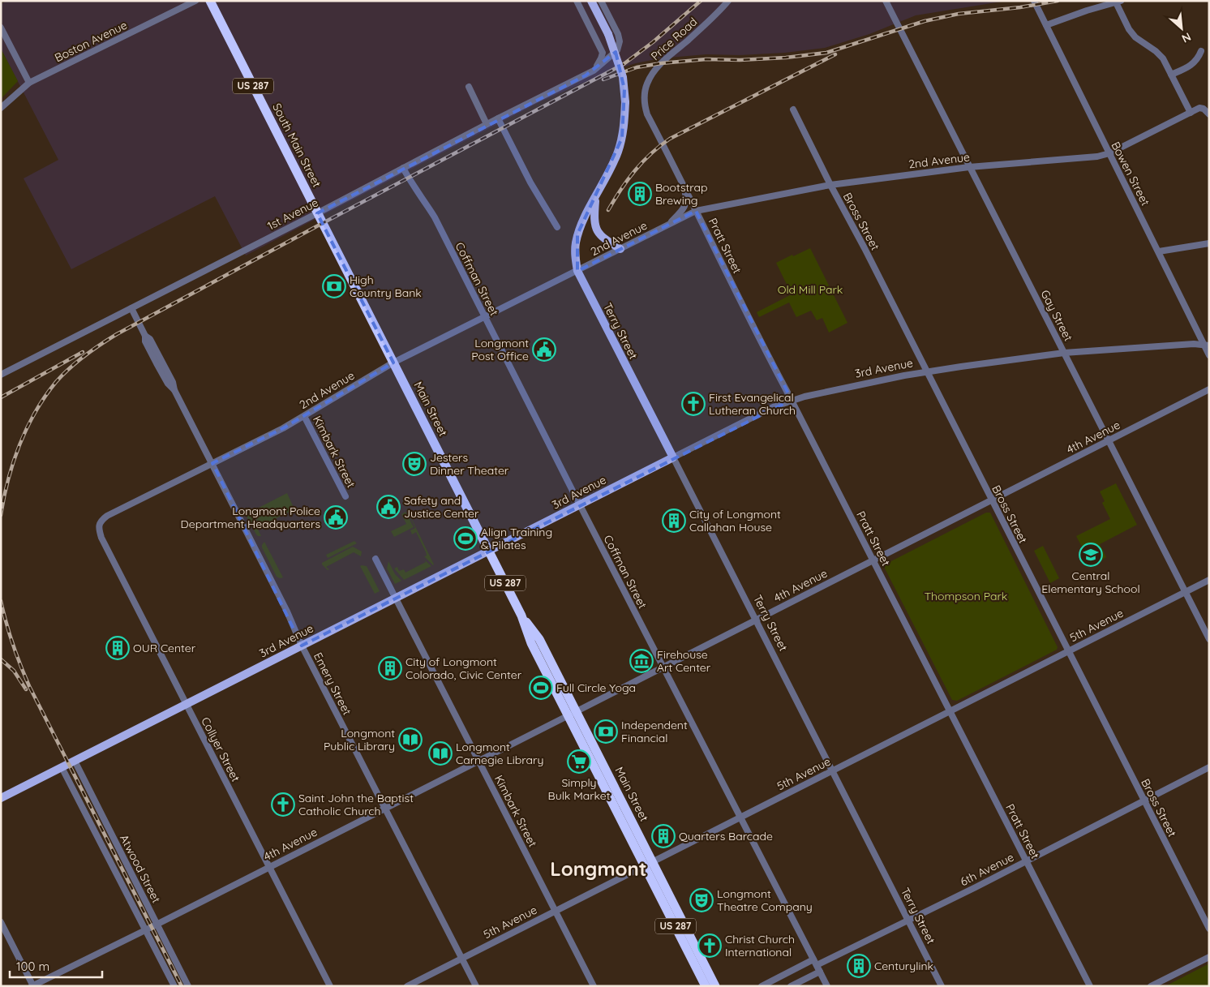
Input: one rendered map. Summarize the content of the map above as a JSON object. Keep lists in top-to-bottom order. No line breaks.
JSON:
{"streets":{"highway":["US 287","South Main Street","Main Street"],"main road":["Terry Street","3rd Avenue"],"street":["Price Road","Boston Avenue","2nd Avenue","Bowen Street","1st Avenue","Bross Street","Pratt Street","Coffman Street","Gay Street","4th Avenue","Kimbark Street","5th Avenue","Emery Street","Collyer Street","Atwood Street","6th Avenue"]},"crossings":[["Price Road","Pratt Street"],["South Main Street","1st Avenue"],["South Main Street","Main Street"],["2nd Avenue","Bowen Street"],["2nd Avenue","Bross Street"],["2nd Avenue","Pratt Street"],["2nd Avenue","Coffman Street"],["2nd Avenue","Gay Street"],["2nd Avenue","Terry Street"],["2nd Avenue","Main Street"],["2nd Avenue","Kimbark Street"],["2nd Avenue","Emery Street"],["2nd Avenue","Collyer Street"],["Bowen Street","3rd Avenue"],["1st Avenue","Coffman Street"],["1st Avenue","Main Street"],["1st Avenue","Emery Street"],["Bross Street","3rd Avenue"],["Bross Street","4th Avenue"],["Bross Street","5th Avenue"],["Bross Street","6th Avenue"],["Pratt Street","3rd Avenue"],["Pratt Street","4th Avenue"],["Pratt Street","5th Avenue"],["Pratt Street","6th Avenue"],["Coffman Street","3rd Avenue"],["Coffman Street","4th Avenue"],["Coffman Street","5th Avenue"],["Coffman Street","6th Avenue"],["Gay Street","3rd Avenue"],["Gay Street","4th Avenue"],["Gay Street","5th Avenue"],["Terry Street","3rd Avenue"],["Terry Street","4th Avenue"],["Terry Street","5th Avenue"],["Terry Street","6th Avenue"],["3rd Avenue","Main Street"],["3rd Avenue","Kimbark Street"],["3rd Avenue","Emery Street"],["3rd Avenue","Collyer Street"],["3rd Avenue","Atwood Street"],["Main Street","4th Avenue"],["Main Street","5th Avenue"],["4th Avenue","Kimbark Street"],["4th Avenue","Emery Street"],["4th Avenue","Collyer Street"],["4th Avenue","Atwood Street"],["Kimbark Street","5th Avenue"],["5th Avenue","Emery Street"]],"districts":["Longmont"],"parks":["Old Mill Park","Thompson Park"],"places":{"building":["Bootstrap Brewing","City of Longmont Callahan House","OUR Center","City of Longmont Colorado, Civic Center","Quarters Barcade","Centurylink"],"bank":["High Country Bank","Independent Financial"],"public building":["Longmont Post Office","Safety and Justice Center","Longmont Police Department Headquarters"],"church":["First Evangelical Lutheran Church","Saint John the Baptist Catholic Church","Christ Church International"],"theatre":["Jesters Dinner Theater","Longmont Theatre Company"],"sports":["Align Training & Pilates","Full Circle Yoga"],"school or university":["Central Elementary School"],"museum":["Firehouse Art Center"],"library":["Longmont Public Library","Longmont Carnegie Library"],"supermarket":["Simply Bulk Market"]},"scale_bar":"100 m","north":"bottom right"}
